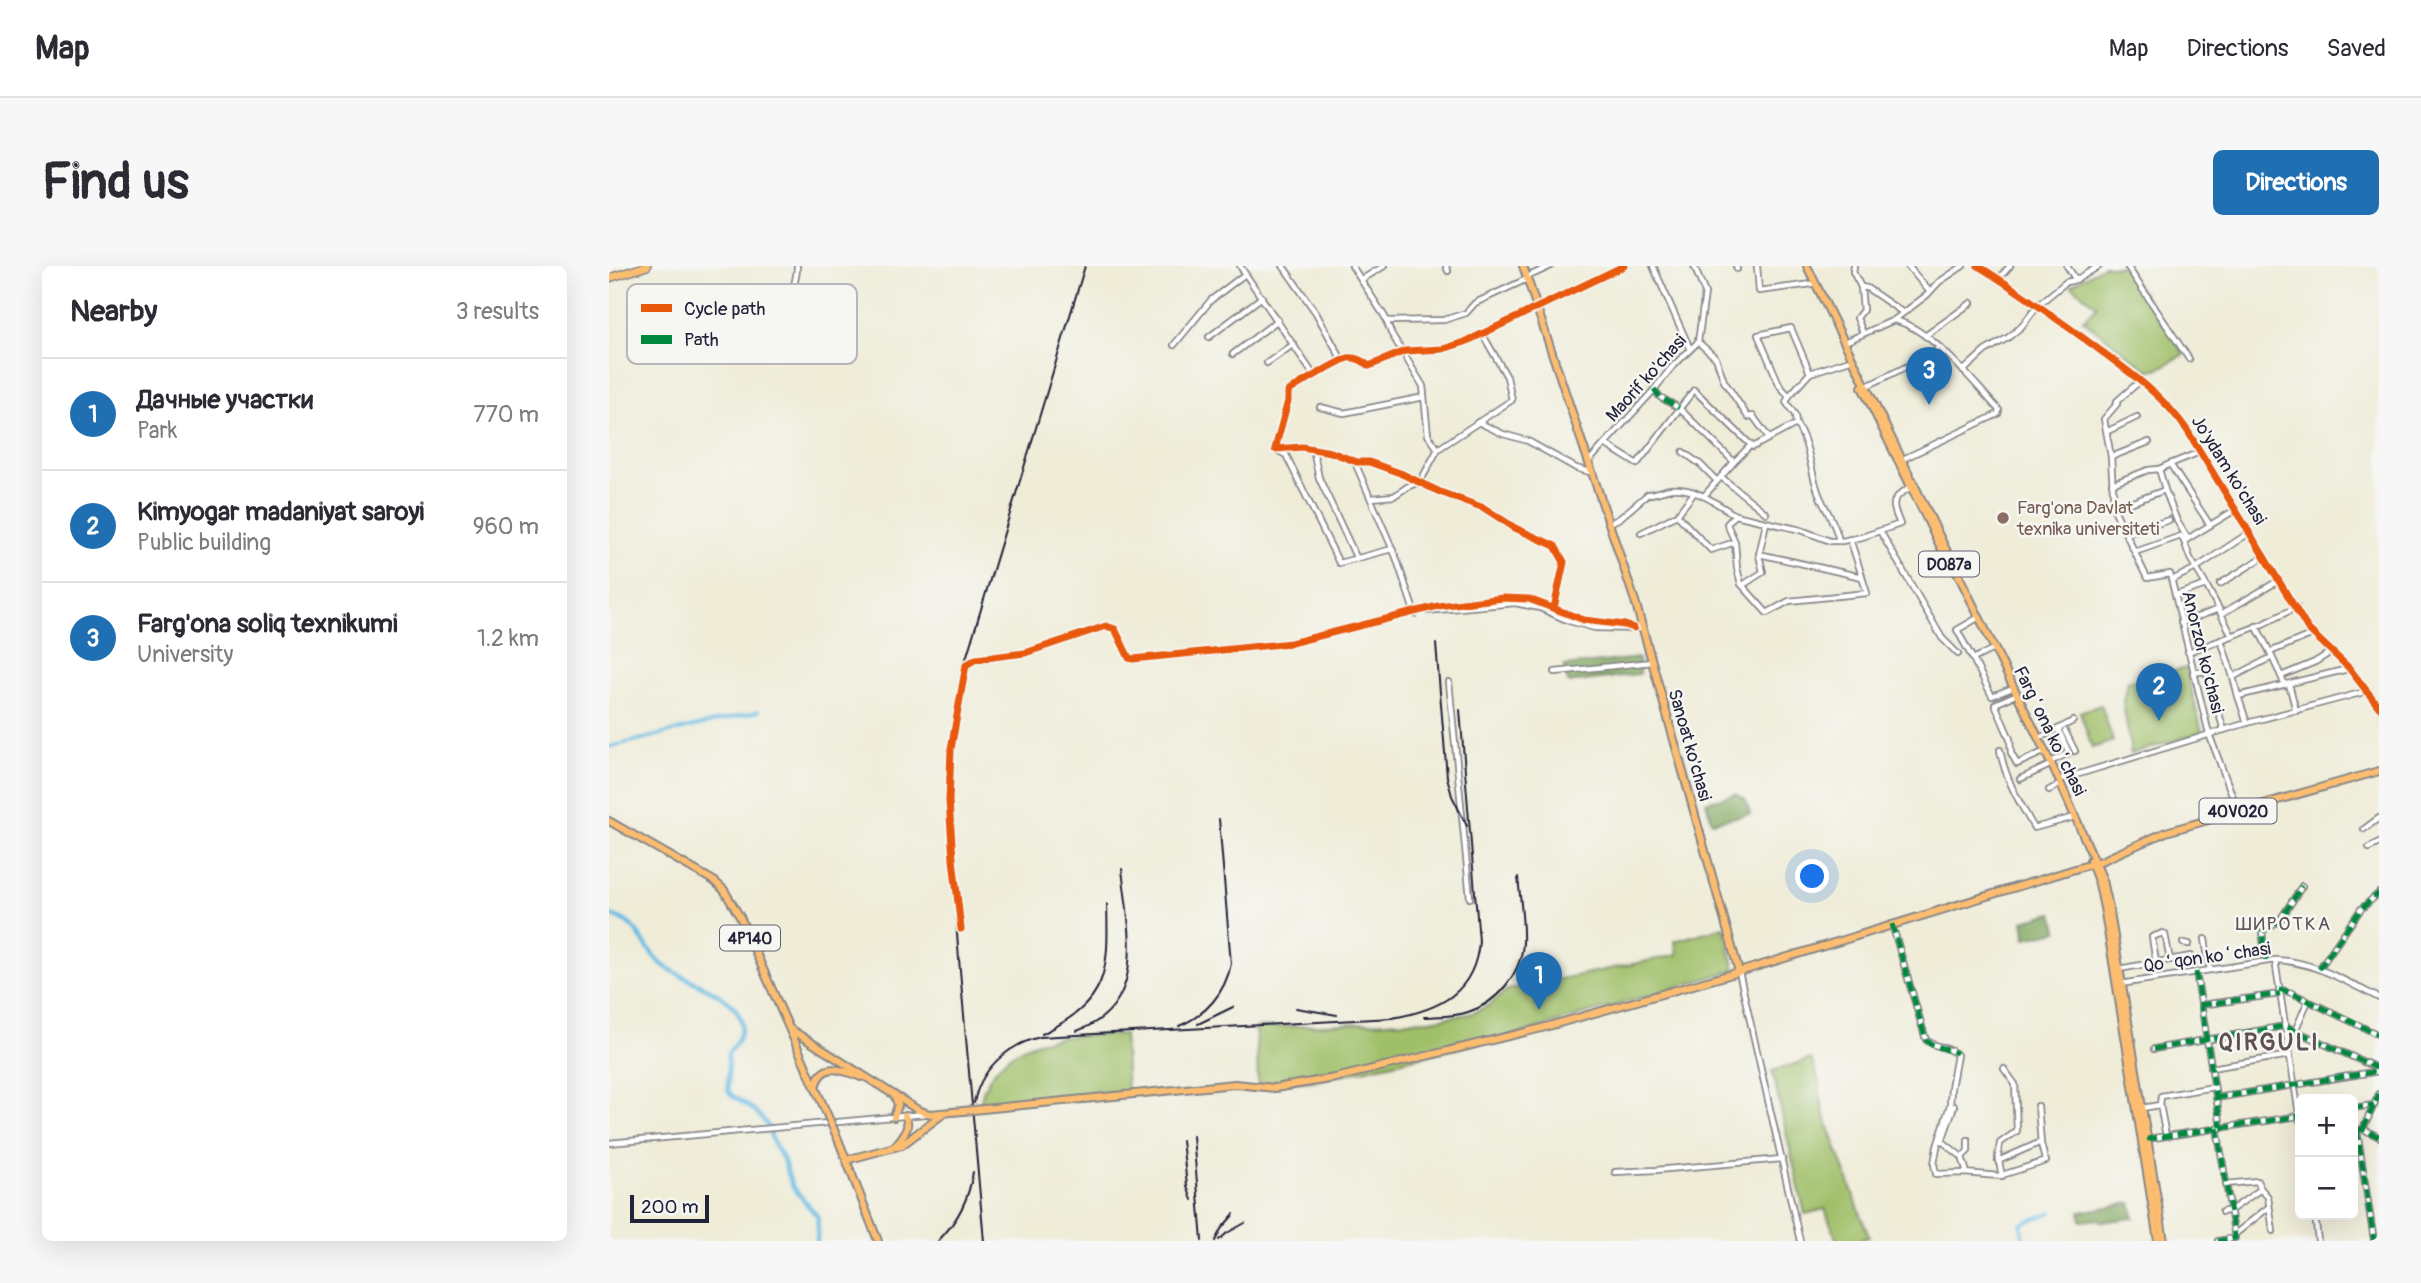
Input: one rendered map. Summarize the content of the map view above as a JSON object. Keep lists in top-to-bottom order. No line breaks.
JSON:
{"streets":{"main road":["D087a","Fargʻona koʻchasi","Sanoat ko'chasi","40V020","4P140"],"street":["Maorif ko'chasi","Jo'ydam ko'chasi","Anorzor ko'chasi","Qoʻqon koʻchasi"]},"crossings":[["Maorif ko'chasi","Sanoat ko'chasi"],["Jo'ydam ko'chasi","Anorzor ko'chasi"],["Fargʻona koʻchasi","40V020"],["Fargʻona koʻchasi","Qoʻqon koʻchasi"]],"districts":["ШИРОТКА","QIRGULI"],"places":["Farg'ona Davlat texnika universiteti"],"legend":["Cycle path","Path"],"scale_bar":"200 m","page":{"header":"Map","nav":["Map","Directions","Saved"],"buttons":"Directions","title":"Find us","heading":["Nearby","3 results"],"pins":["3","2","1"],"list":[{"mark":"1","name":"Дачные участки","note":"Park","value":"770 m"},{"mark":"2","name":"Kimyogar madaniyat saroyi","note":"Public building","value":"960 m"},{"mark":"3","name":"Farg'ona soliq texnikumi","note":"University","value":"1.2 km"}],"map_buttons":["+","−"],"scale":"200 m"}}
